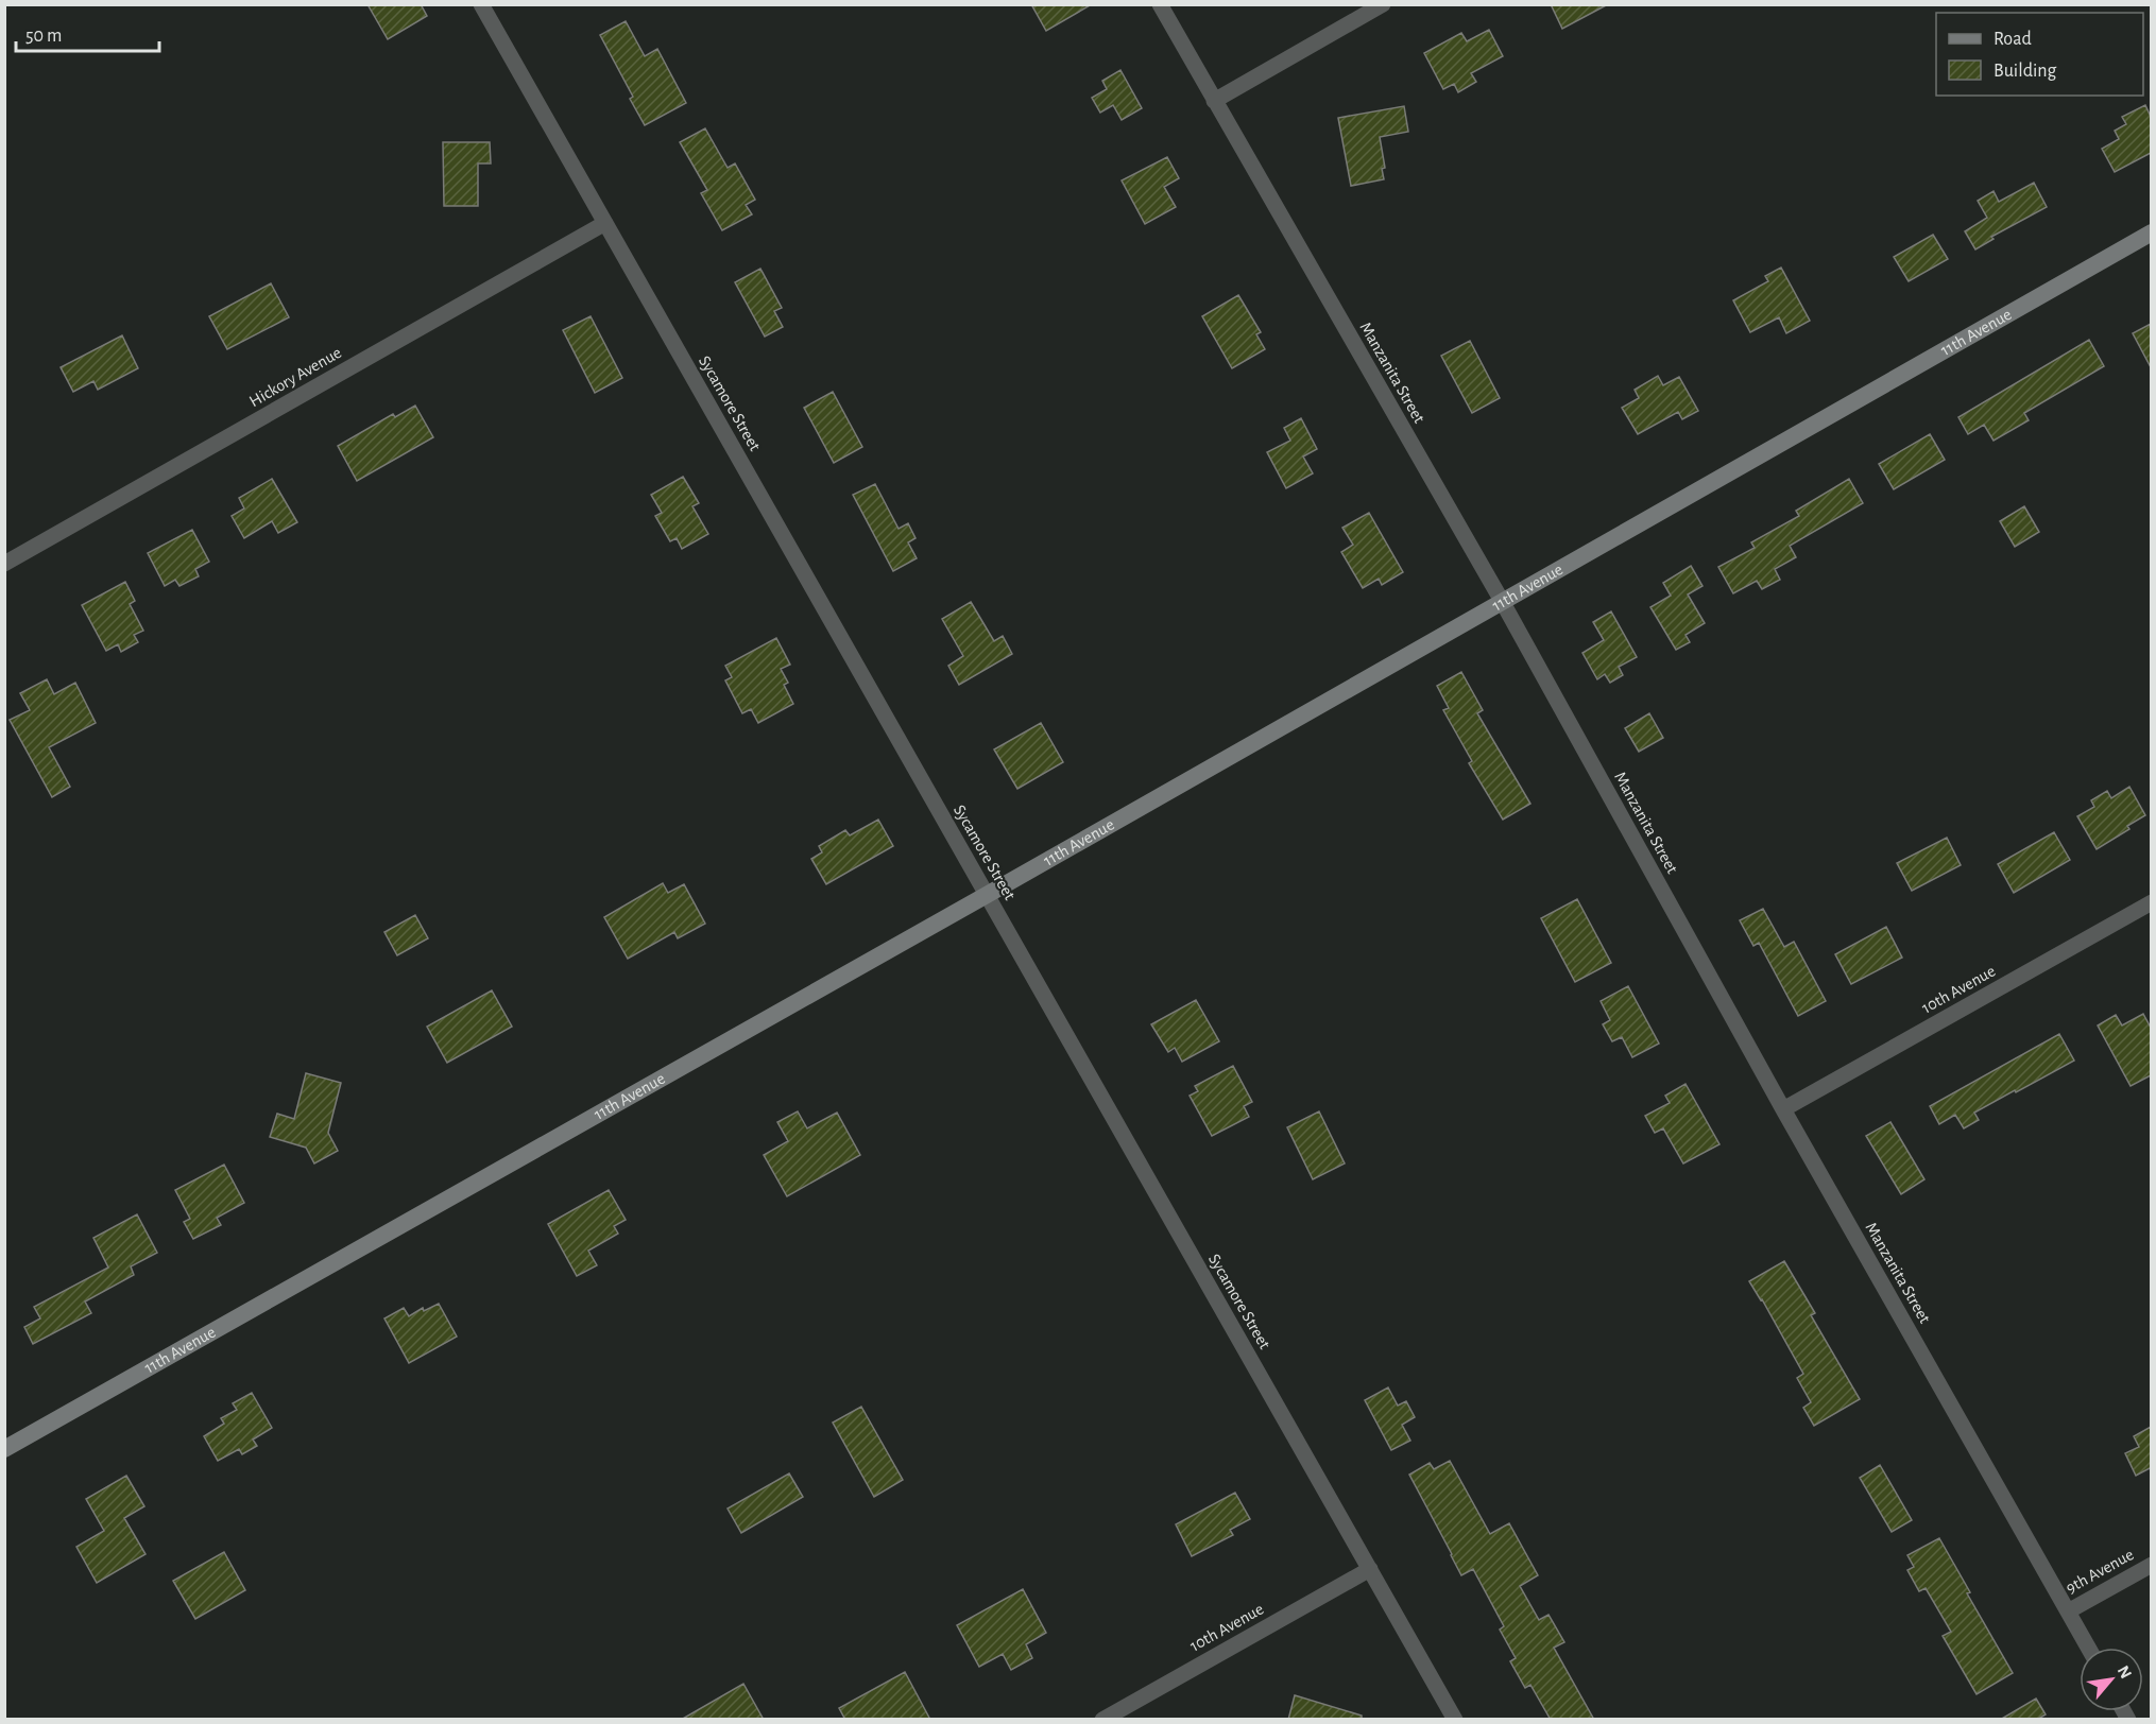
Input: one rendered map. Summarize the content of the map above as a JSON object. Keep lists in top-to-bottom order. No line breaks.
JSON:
{"streets":{"main road":["11th Avenue"],"street":["Manzanita Street","Hickory Avenue","Sycamore Street","10th Avenue","9th Avenue"]},"crossings":[["11th Avenue","Manzanita Street"],["11th Avenue","Sycamore Street"],["Manzanita Street","10th Avenue"],["Manzanita Street","9th Avenue"],["Hickory Avenue","Sycamore Street"],["Sycamore Street","10th Avenue"]],"legend":["Road","Building"],"scale_bar":"50 m","north":"top right"}
